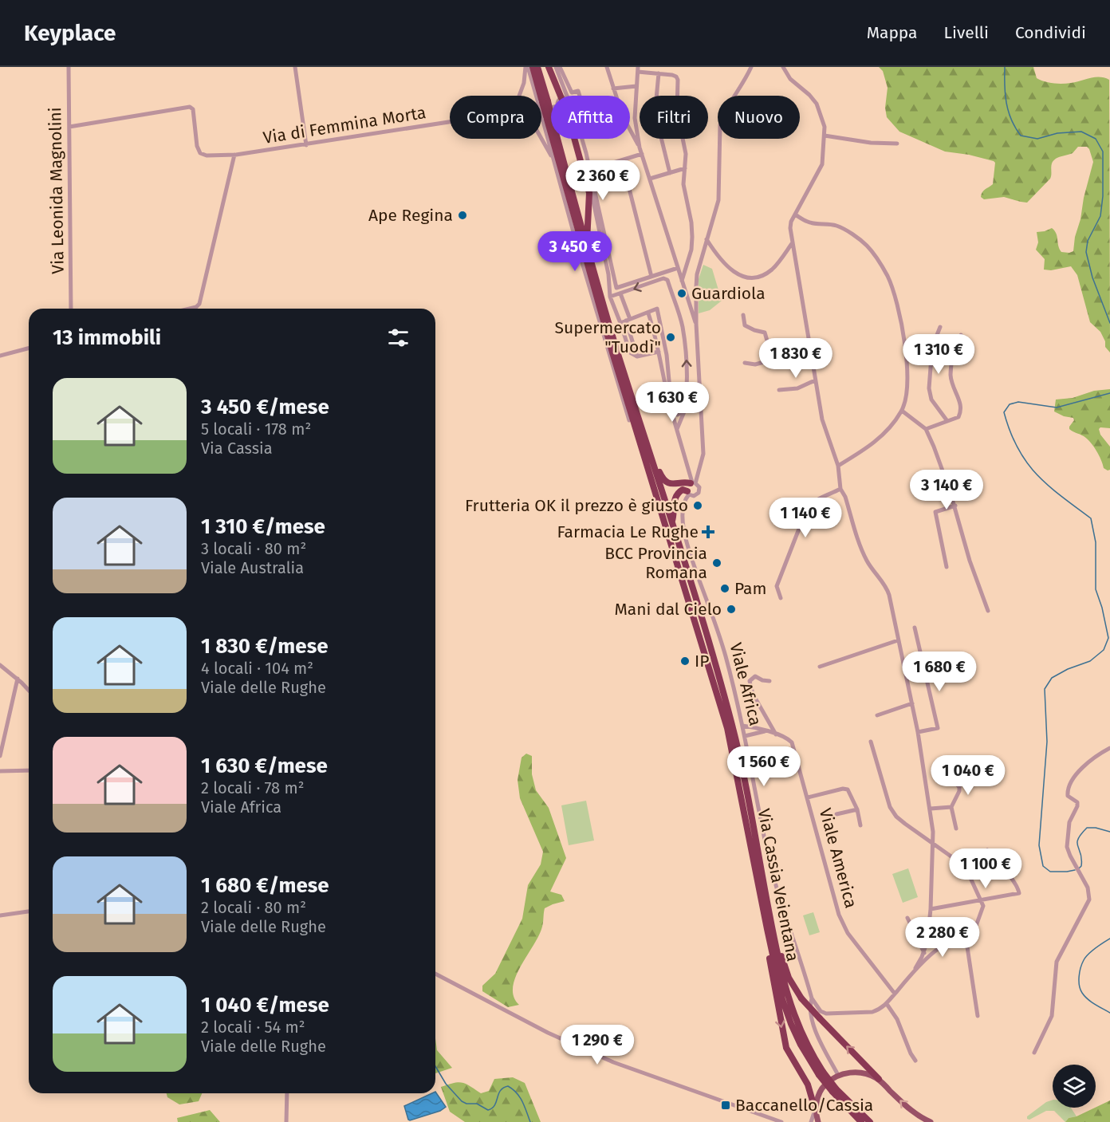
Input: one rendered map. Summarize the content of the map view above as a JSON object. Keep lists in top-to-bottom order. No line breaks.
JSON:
{"streets":{"highway":["Via Cassia Veientana"],"street":["Via di Femmina Morta","Via Leonida Magnolini","Viale Africa","Viale America"]},"crossings":[["Via di Femmina Morta","Via Leonida Magnolini"],["Viale Africa","Viale America"]],"places":{"other":["Ape Regina","Guardiola","Supermercato \"Tuodì\"","Frutteria OK il prezzo è giusto","BCC Provincia Romana","Pam","Mani dal Cielo","IP"],"health":["Farmacia Le Rughe"],"transit":["Baccanello/Cassia"]},"page":{"header":"Keyplace","nav":["Mappa","Livelli","Condividi"],"chip":["Compra","Affitta","Filtri","Nuovo"],"price":["2 360 €","3 450 €","1 310 €","1 830 €","1 630 €","3 140 €","1 140 €","1 680 €","1 560 €","1 040 €","1 100 €","2 280 €","1 290 €"],"heading":"13 immobili","list":[{"name":"3 450 €/mese","note":"5 locali · 178 m² · Via Cassia"},{"name":"1 310 €/mese","note":"3 locali · 80 m² · Viale Australia"},{"name":"1 830 €/mese","note":"4 locali · 104 m² · Viale delle Rughe"},{"name":"1 630 €/mese","note":"2 locali · 78 m² · Viale Africa"},{"name":"1 680 €/mese","note":"2 locali · 80 m² · Viale delle Rughe"},{"name":"1 040 €/mese","note":"2 locali · 54 m² · Viale delle Rughe"}]}}
